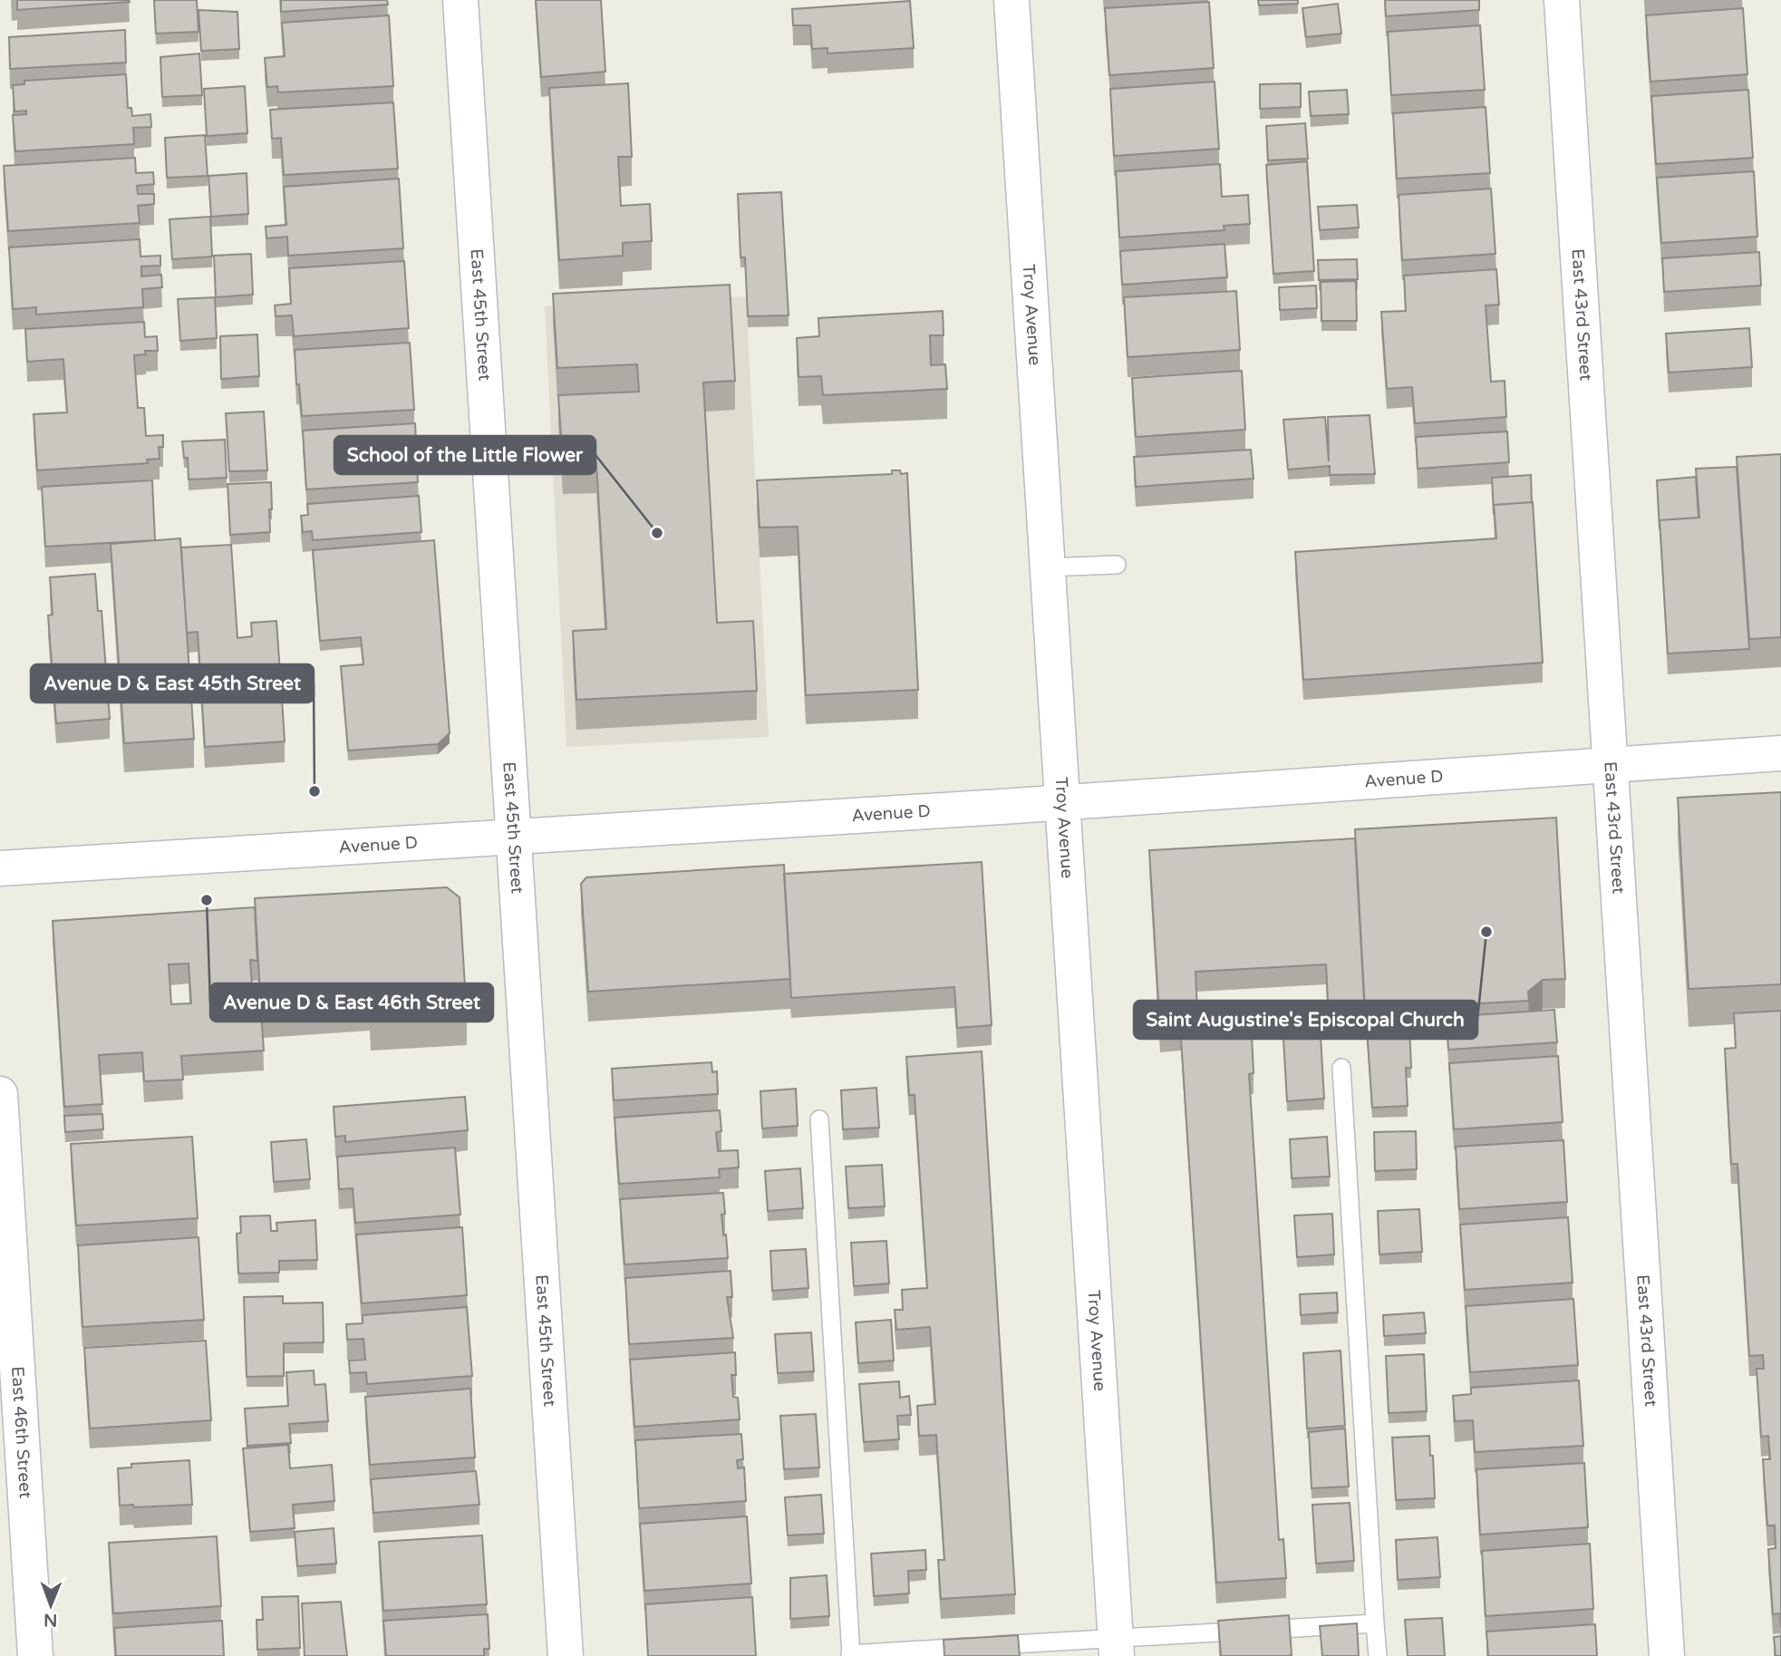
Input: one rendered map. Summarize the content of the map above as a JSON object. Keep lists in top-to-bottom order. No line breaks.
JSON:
{"streets":{"street":["East 45th Street","Troy Avenue","East 43rd Street","Avenue D","East 46th Street"]},"crossings":[["East 45th Street","Avenue D"],["Troy Avenue","Avenue D"],["East 43rd Street","Avenue D"]],"places":["School of the Little Flower","Avenue D & East 45th Street","Avenue D & East 46th Street","Saint Augustine's Episcopal Church"],"north":"bottom"}
